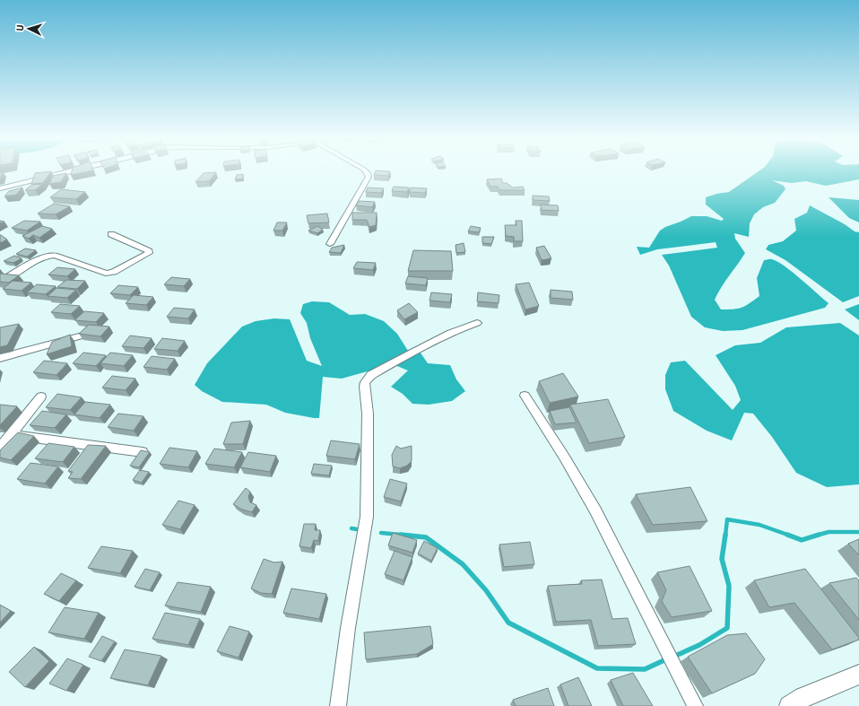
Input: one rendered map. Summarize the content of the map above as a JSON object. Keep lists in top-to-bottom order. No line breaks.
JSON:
{"north":"left"}
